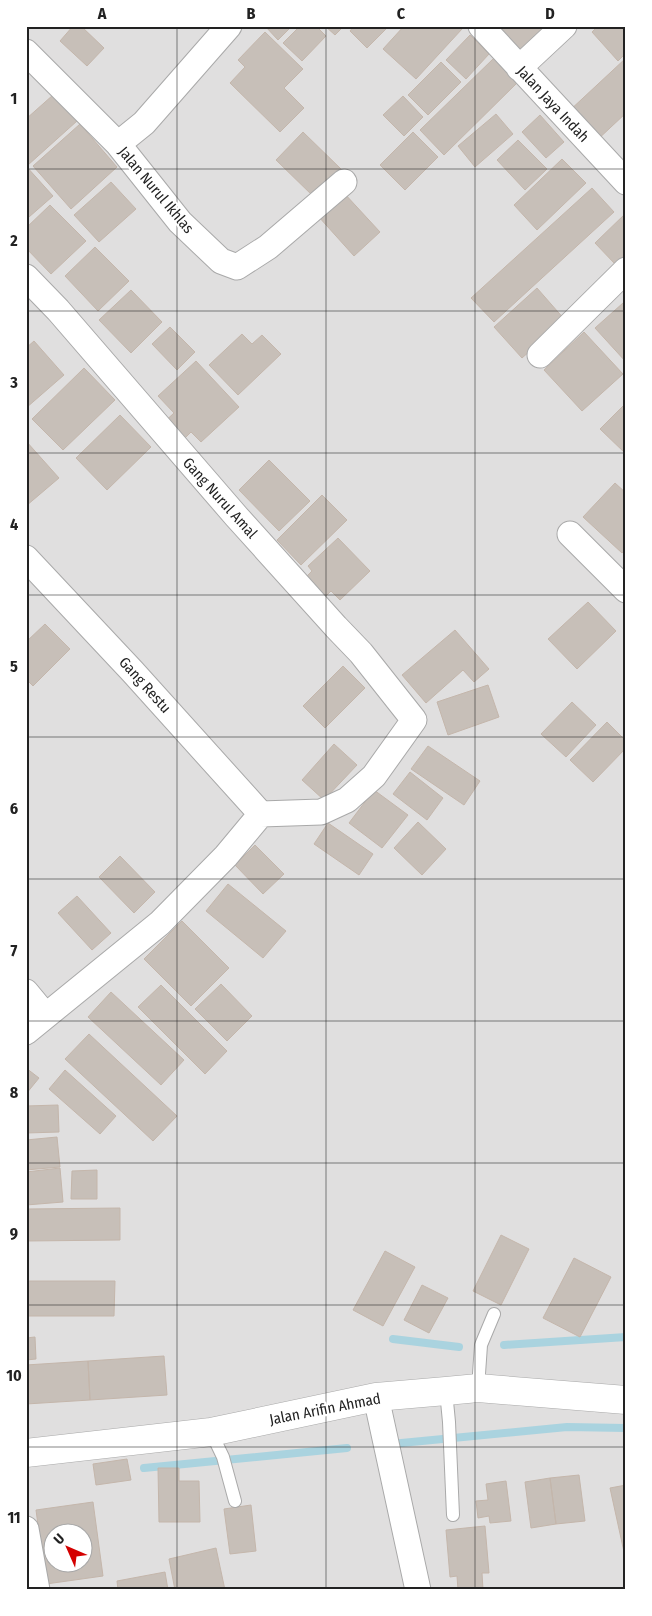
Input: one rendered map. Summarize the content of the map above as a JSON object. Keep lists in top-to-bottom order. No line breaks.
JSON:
{"streets":{"street":["Jalan Jaya Indah","Jalan Nurul Ikhlas","Gang Nurul Amal","Gang Restu","Jalan Arifin Ahmad"]},"crossings":[["Gang Nurul Amal","Gang Restu"]],"north":"top left","grid":{"columns":["A","B","C","D"],"rows":["1","2","3","4","5","6","7","8","9","10","11"]}}
